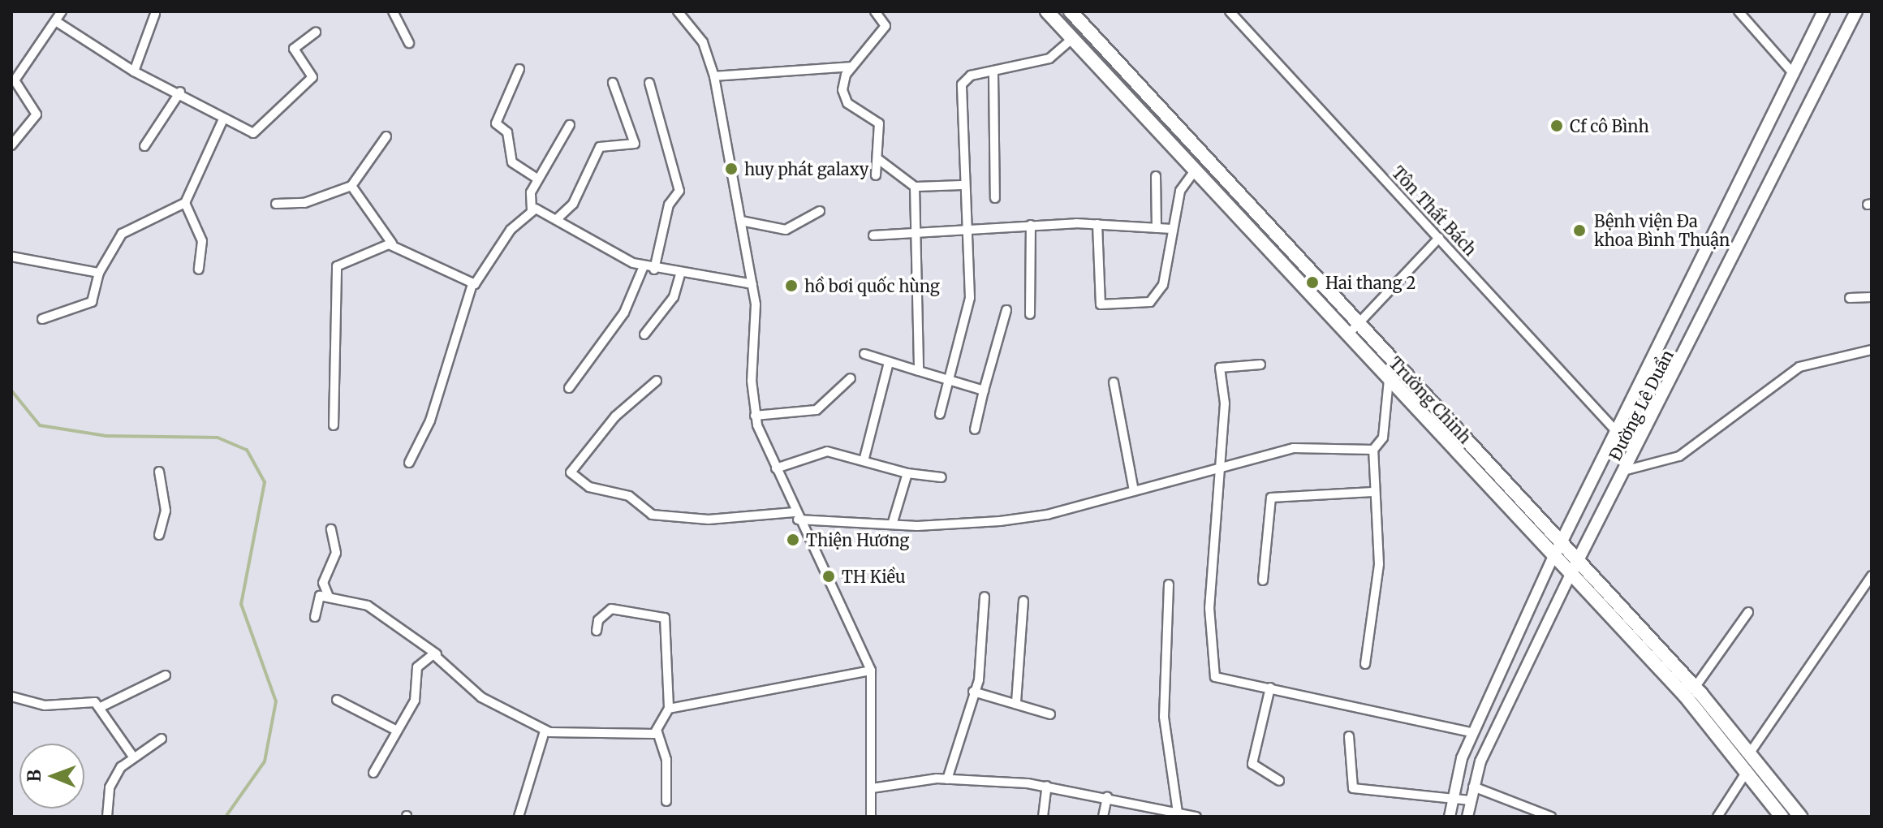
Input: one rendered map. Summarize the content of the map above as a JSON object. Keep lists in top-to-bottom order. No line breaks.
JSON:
{"streets":{"highway":["Trường Chinh"],"main road":["Đường Lê Duẩn"],"street":["Tôn Thất Bách"]},"crossings":[["Tôn Thất Bách","Đường Lê Duẩn"],["Trường Chinh","Đường Lê Duẩn"]],"places":["Cf cô Bình","huy phát galaxy","Bệnh viện Đa khoa Bình Thuận","Hai thang 2","hồ bơi quốc hùng","Thiện Hương","TH Kiều"],"north":"left"}
